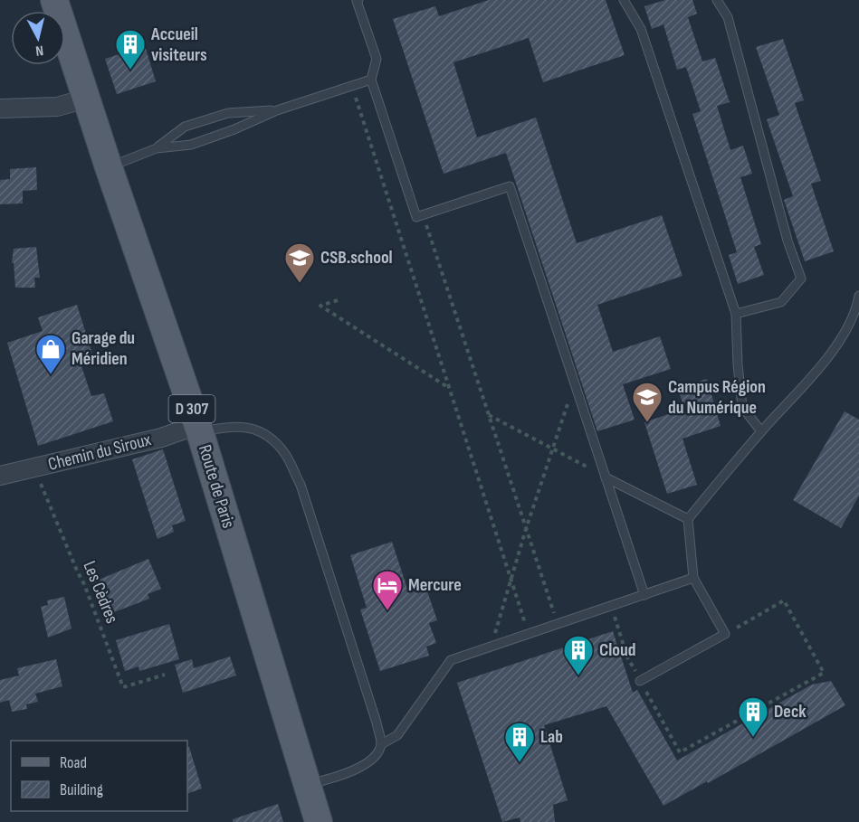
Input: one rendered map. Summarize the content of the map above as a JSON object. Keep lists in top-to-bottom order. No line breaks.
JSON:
{"streets":{"main road":["D 307","Route de Paris"],"street":["Chemin du Siroux"],"path":["Les Cèdres"]},"crossings":[["Chemin du Siroux","Route de Paris"],["Chemin du Siroux","Les Cèdres"]],"places":{"building":["Accueil visiteurs","Cloud","Deck","Lab"],"school or university":["CSB.school","Campus Région du Numérique"],"shop":["Garage du Méridien"],"hotel":["Mercure"]},"legend":["Road","Building"],"north":"bottom"}
